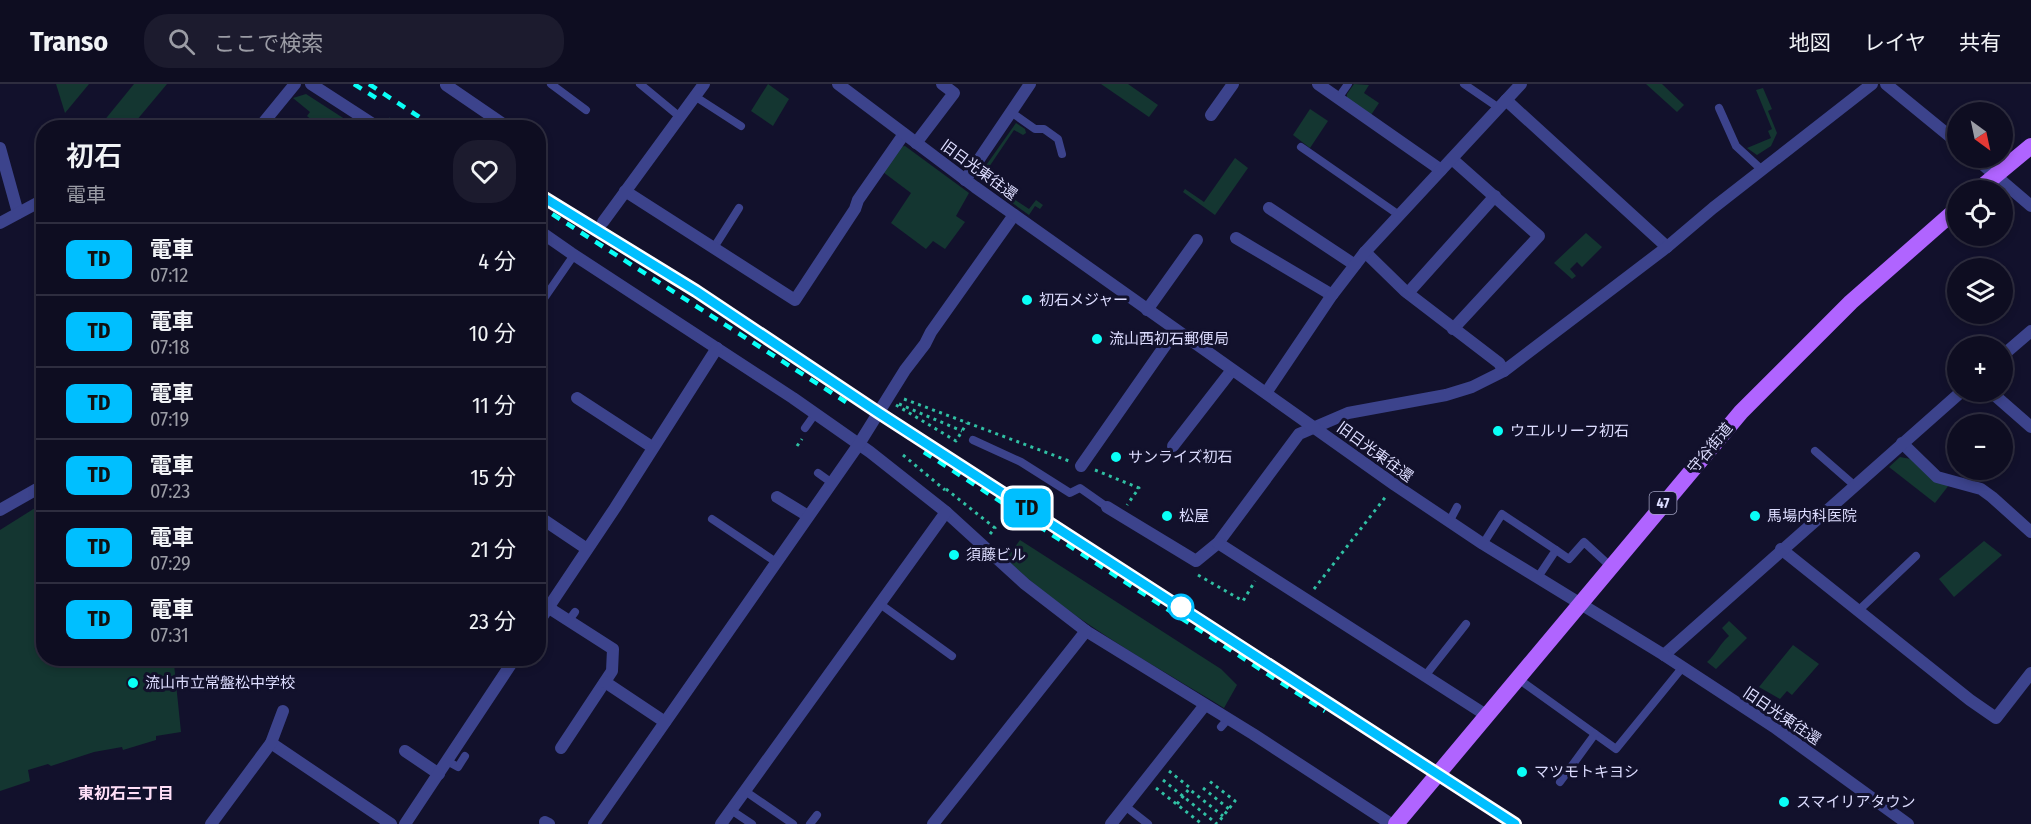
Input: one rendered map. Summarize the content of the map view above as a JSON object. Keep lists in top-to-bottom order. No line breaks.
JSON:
{"streets":{"main road":["守谷街道","47"],"street":["旧日光東往還"]},"crossings":[["旧日光東往還","守谷街道"]],"districts":["東初石三丁目"],"places":["初石メジャー","流山西初石郵便局","ウエルリーフ初石","サンライズ初石","松屋","馬場内科医院","須藤ビル","流山市立常盤松中学校","マツモトキヨシ","スマイリアタウン"],"north":"bottom right","page":{"header":"Transo","search":"ここで検索","nav":["地図","レイヤ","共有"],"on_map":"TD","map_buttons":["+","−"],"heading":["初石","電車"],"list":[{"mark":"TD","name":"電車","note":"07:12","value":"4 分"},{"mark":"TD","name":"電車","note":"07:18","value":"10 分"},{"mark":"TD","name":"電車","note":"07:19","value":"11 分"},{"mark":"TD","name":"電車","note":"07:23","value":"15 分"},{"mark":"TD","name":"電車","note":"07:29","value":"21 分"},{"mark":"TD","name":"電車","note":"07:31","value":"23 分"}]}}
